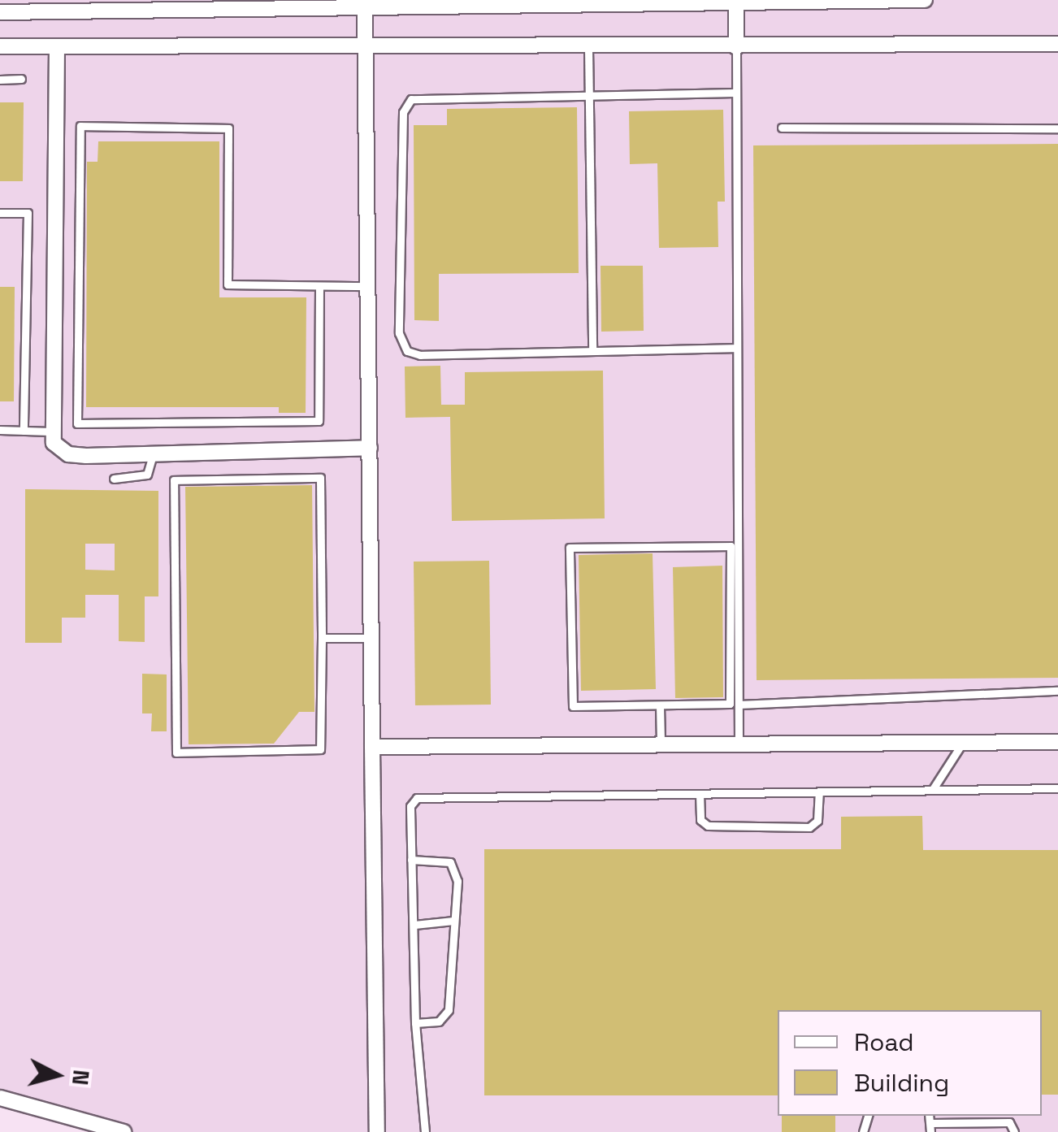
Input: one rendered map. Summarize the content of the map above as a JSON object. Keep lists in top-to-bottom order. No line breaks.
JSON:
{"legend":["Road","Building"],"north":"right"}
